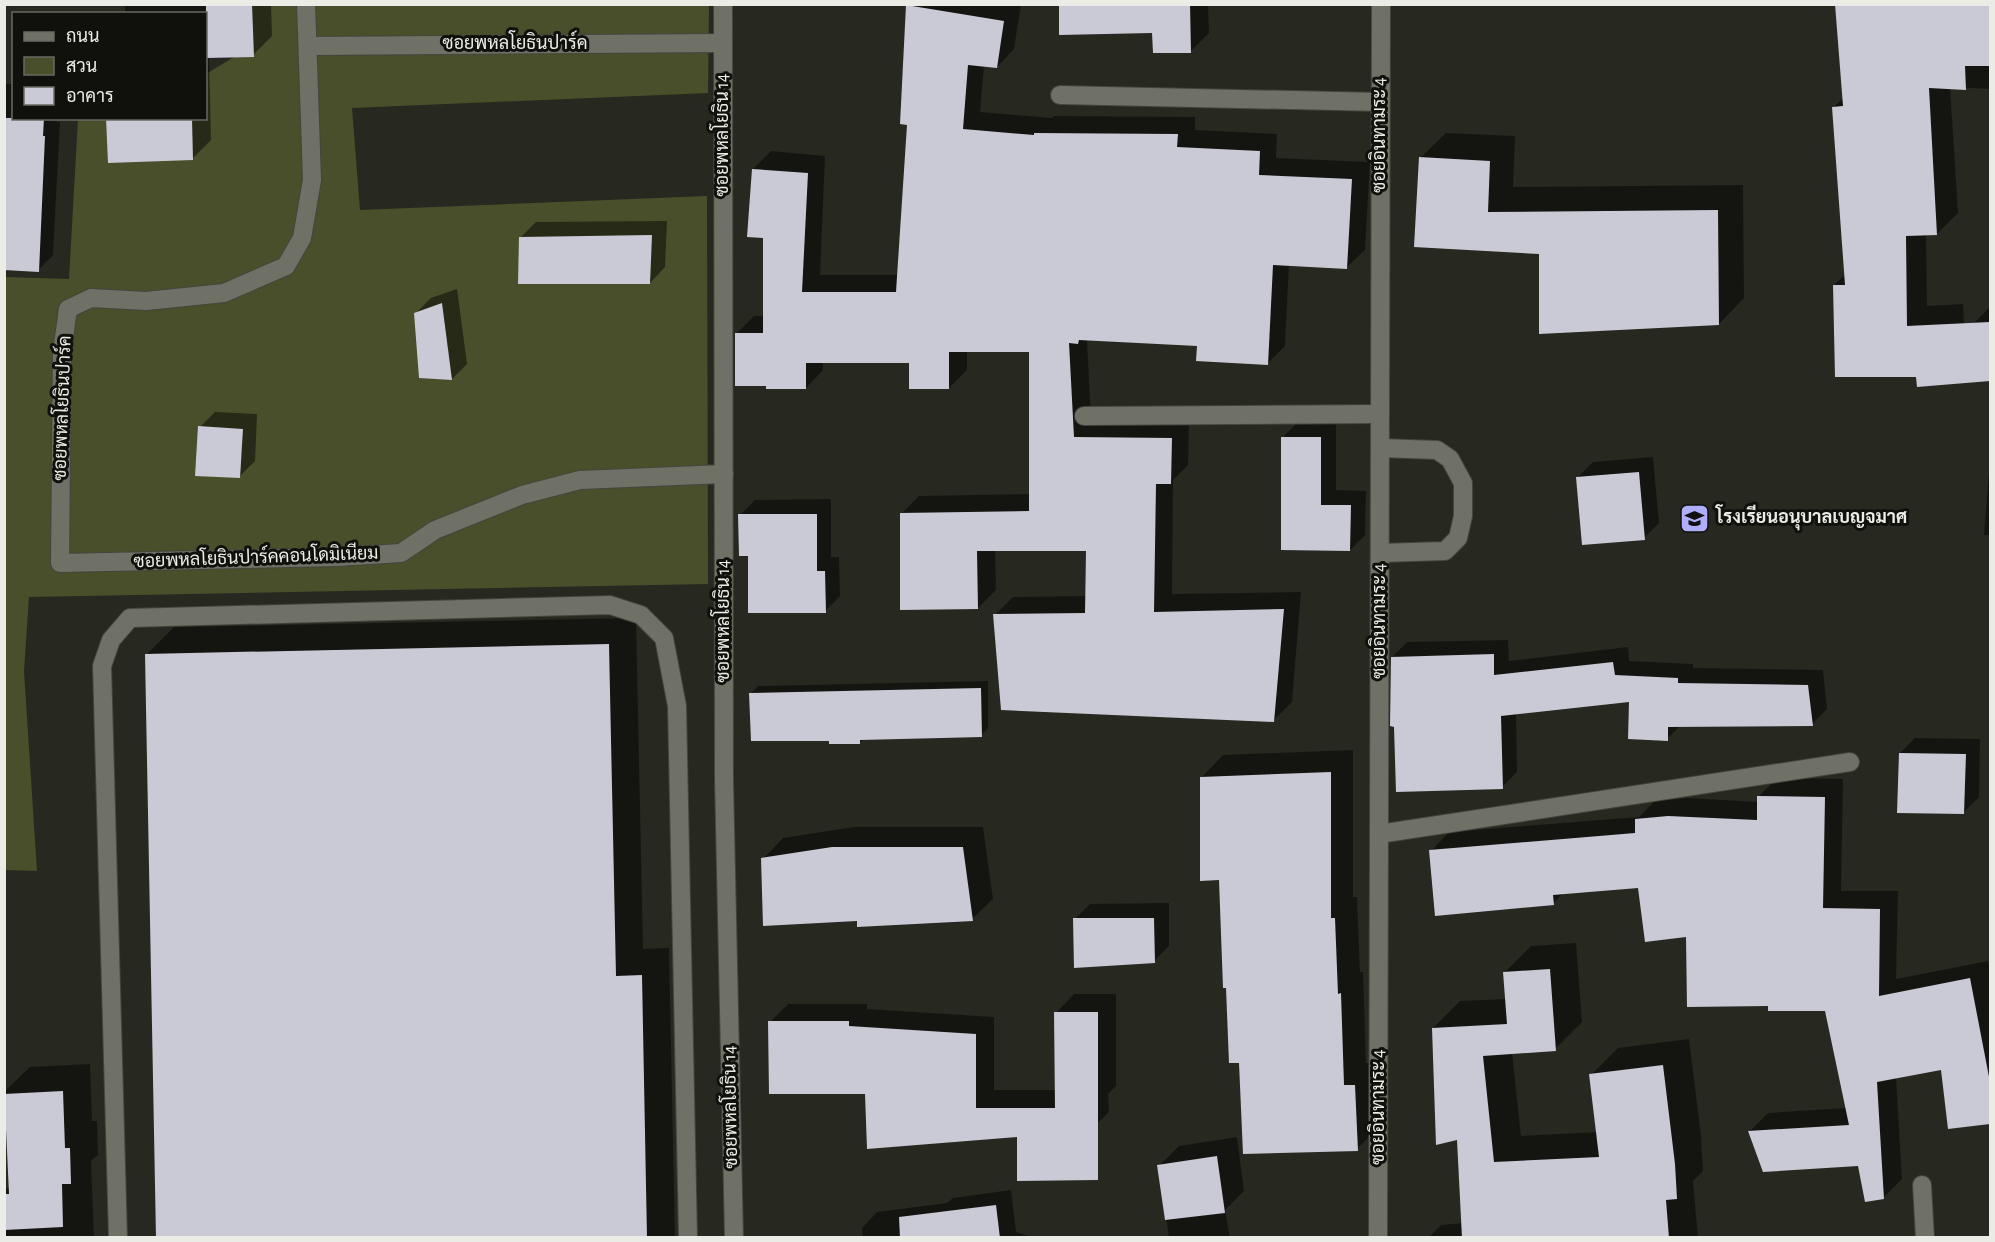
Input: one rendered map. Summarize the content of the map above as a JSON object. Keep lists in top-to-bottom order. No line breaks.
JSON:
{"streets":{"street":["ซอยพหลโยธินปาร์ค","ซอยพหลโยธิน 14","ซอยอินทามระ 4","ซอยพหลโยธินปาร์คคอนโดมิเนียม"]},"crossings":[["ซอยพหลโยธินปาร์ค","ซอยพหลโยธิน 14"],["ซอยพหลโยธินปาร์ค","ซอยพหลโยธินปาร์คคอนโดมิเนียม"],["ซอยพหลโยธิน 14","ซอยพหลโยธินปาร์คคอนโดมิเนียม"]],"places":{"school or university":["โรงเรียนอนุบาลเบญจมาศ"]},"legend":["ถนน","สวน","อาคาร"]}
